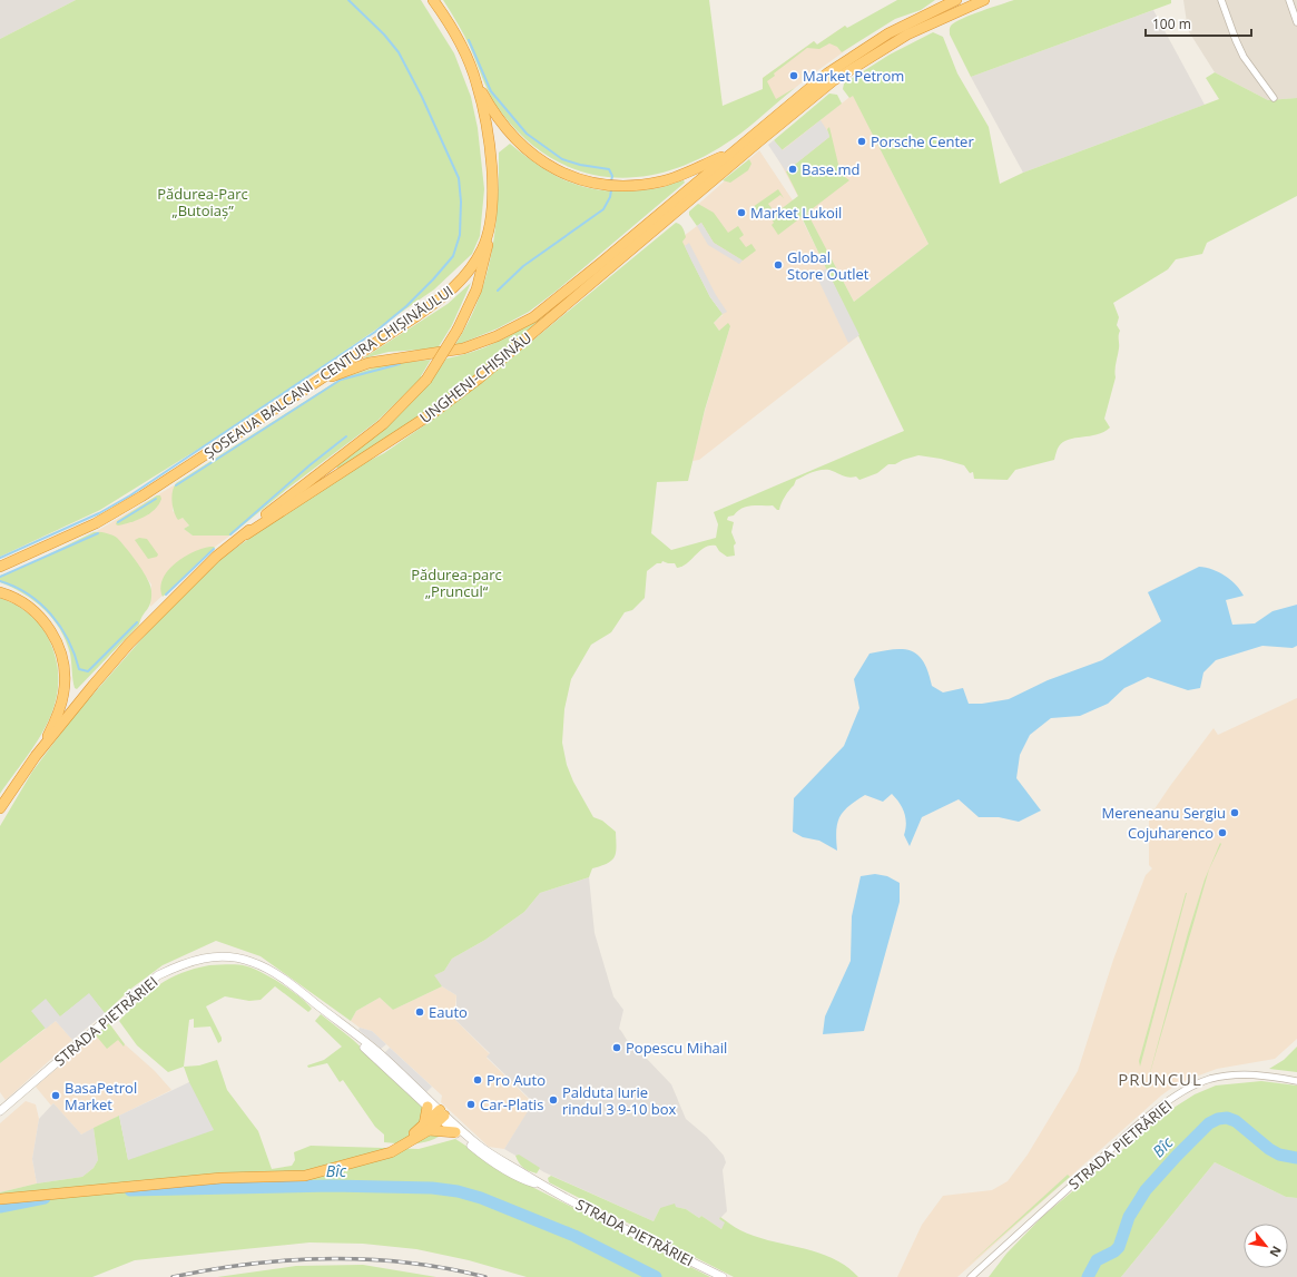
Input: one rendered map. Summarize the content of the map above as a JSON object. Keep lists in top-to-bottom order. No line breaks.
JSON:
{"streets":{"highway":["ȘOSEAUA BALCANI - CENTURA CHIȘINĂULUI","UNGHENI-CHIȘINĂU"],"street":["STRADA PIETRĂRIEI"]},"crossings":[["ȘOSEAUA BALCANI - CENTURA CHIȘINĂULUI","UNGHENI-CHIȘINĂU"]],"districts":["PRUNCUL"],"water":["Bîc"],"parks":["Pădurea-Parc „Butoiaș”","Pădurea-parc „Pruncul“"],"places":["Market Petrom","Porsche Center","Base.md","Market Lukoil","Global Store Outlet","Mereneanu Sergiu","Cojuharenco","Eauto","Popescu Mihail","Pro Auto","BasaPetrol Market","Palduta Iurie rindul 3 9-10 box","Car-Platis"],"scale_bar":"100 m","north":"bottom right"}
